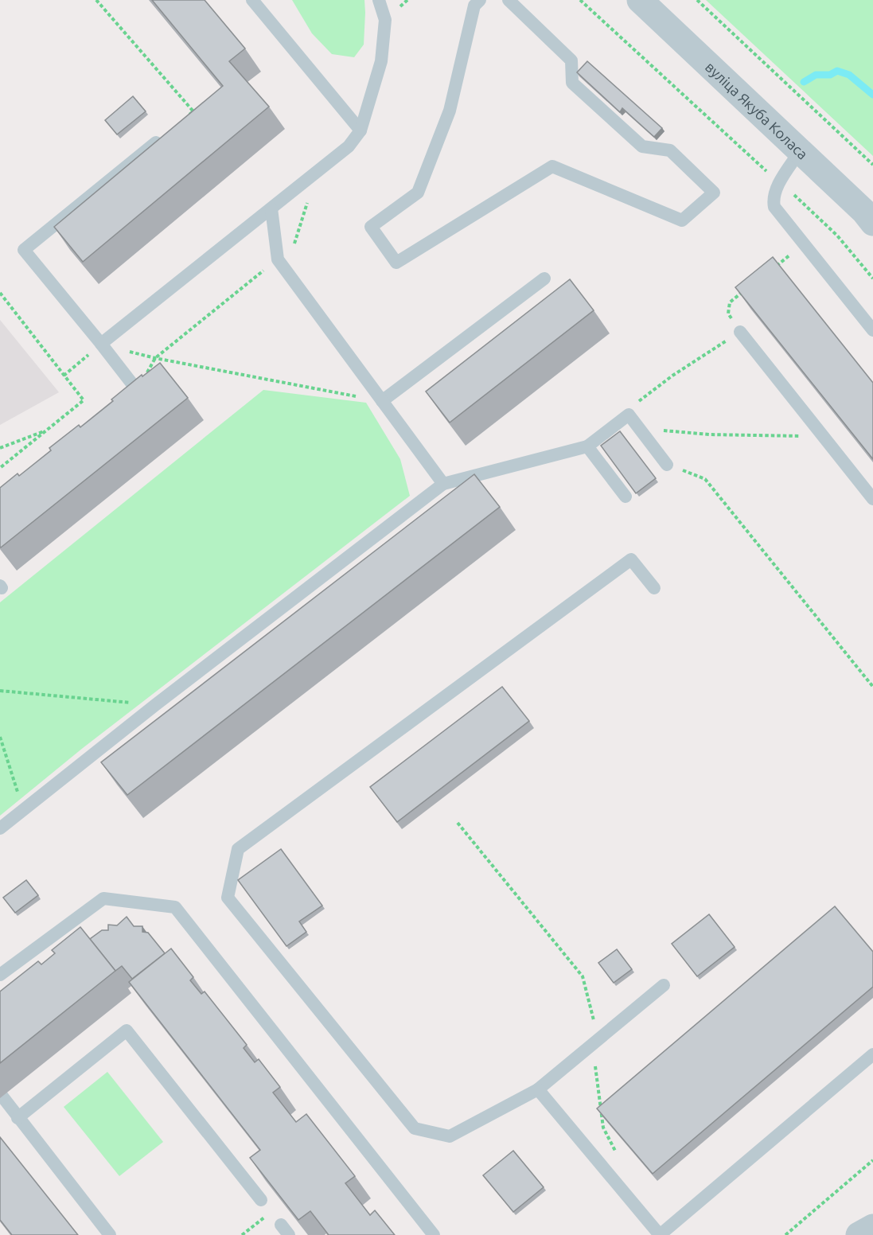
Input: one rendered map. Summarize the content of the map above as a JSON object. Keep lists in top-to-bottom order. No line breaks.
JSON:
{"streets":{"street":["вуліца Якуба Коласа"]}}
